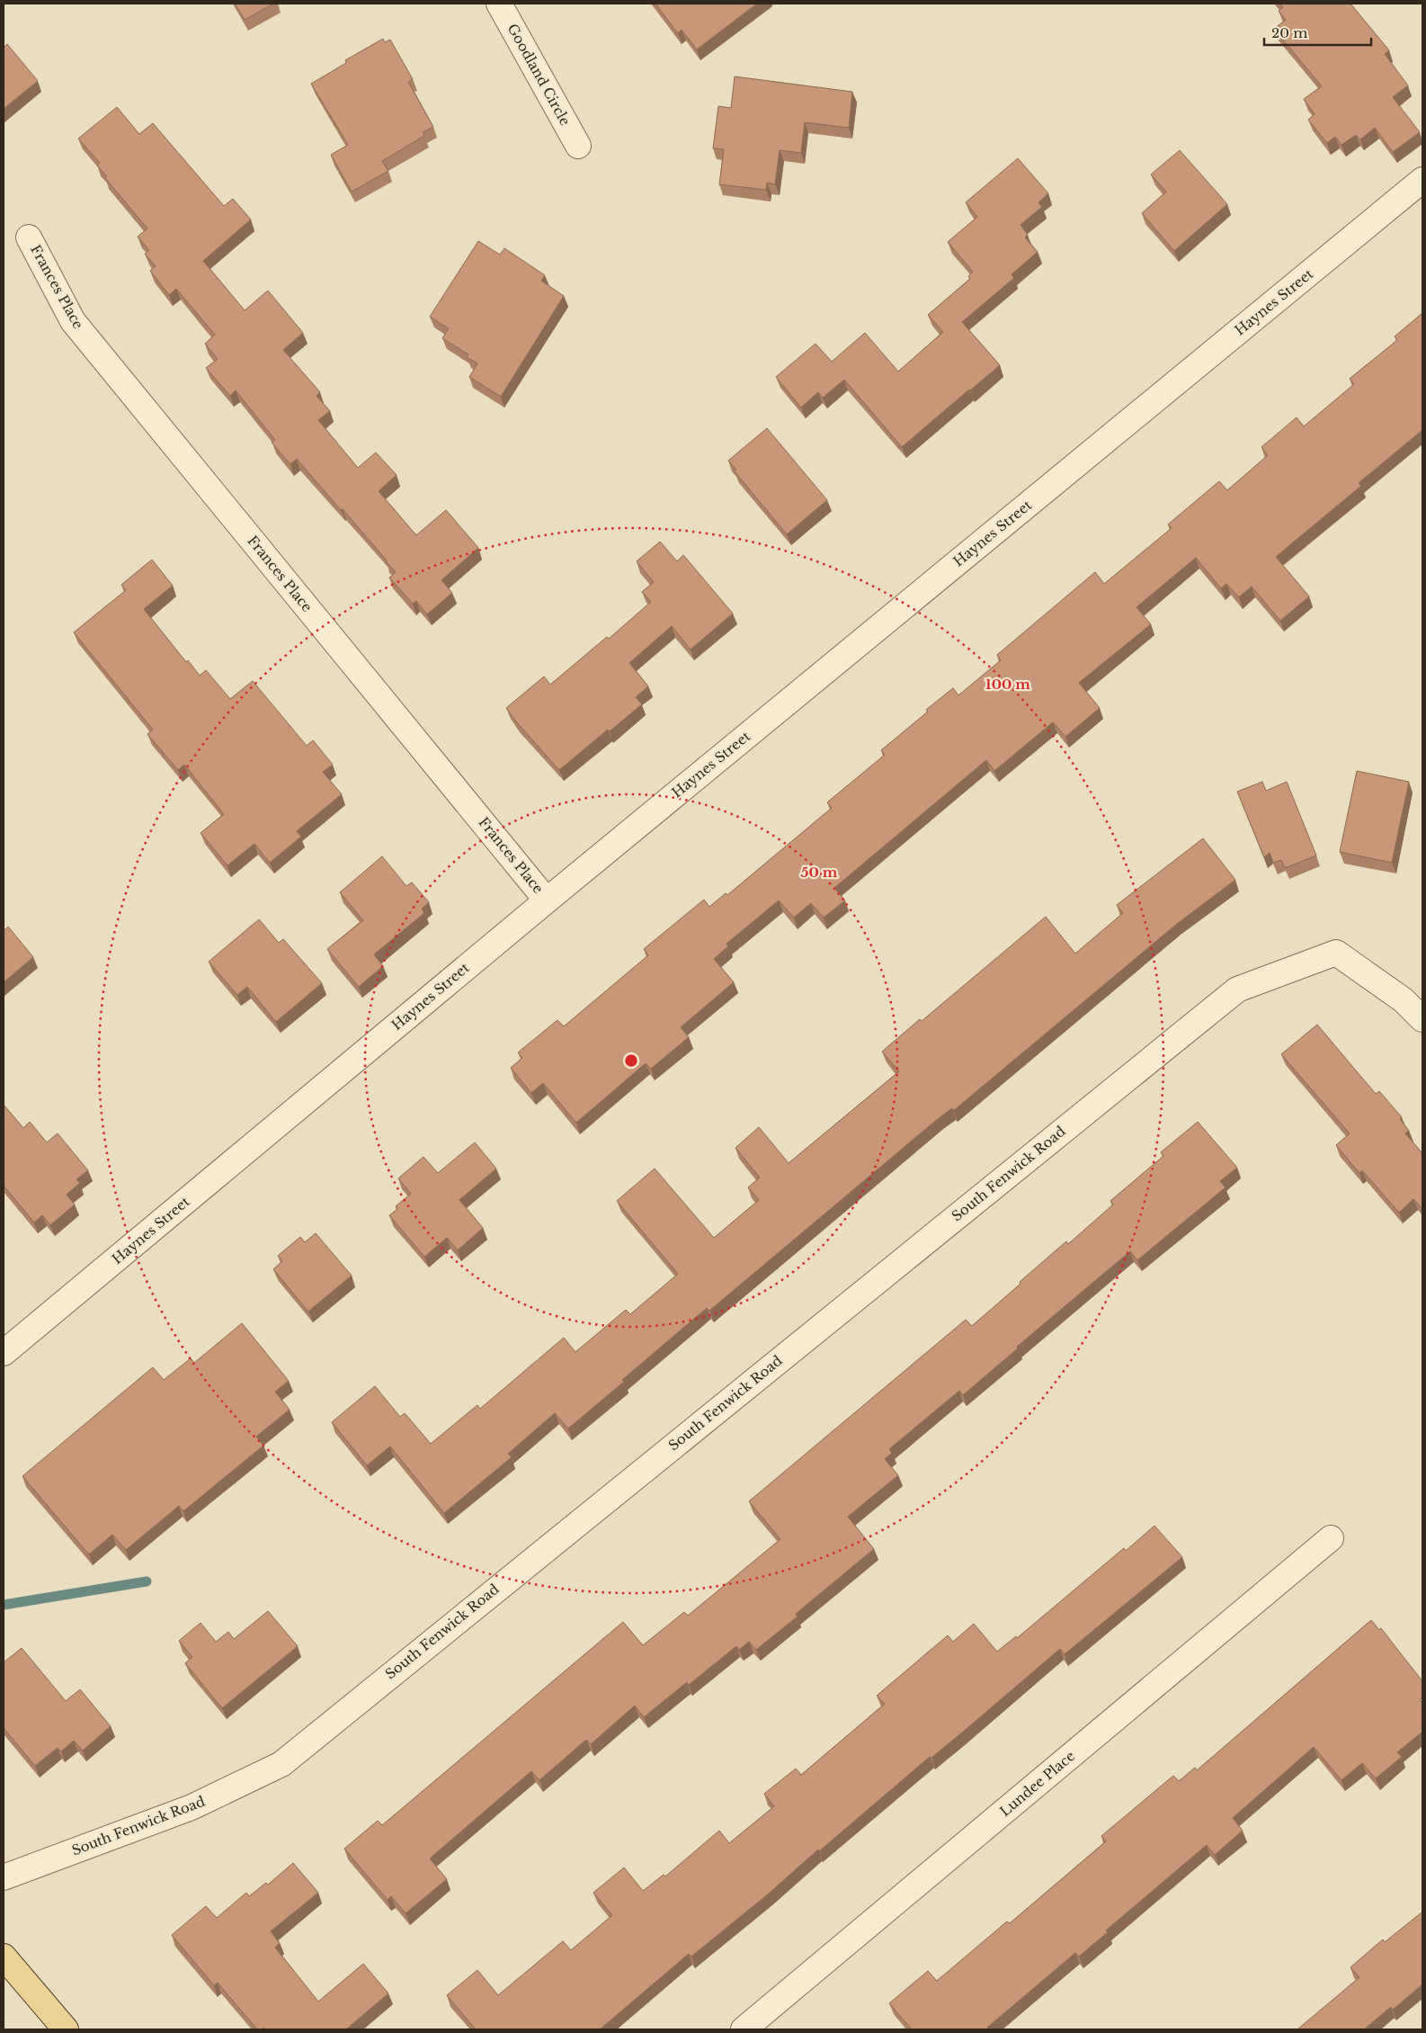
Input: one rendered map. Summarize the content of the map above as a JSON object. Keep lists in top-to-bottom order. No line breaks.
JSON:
{"streets":{"street":["Goodland Circle","Frances Place","Haynes Street","South Fenwick Road","Lundee Place"]},"crossings":[["Frances Place","Haynes Street"]],"scale_bar":"20 m","rings":["100 m","50 m"]}
